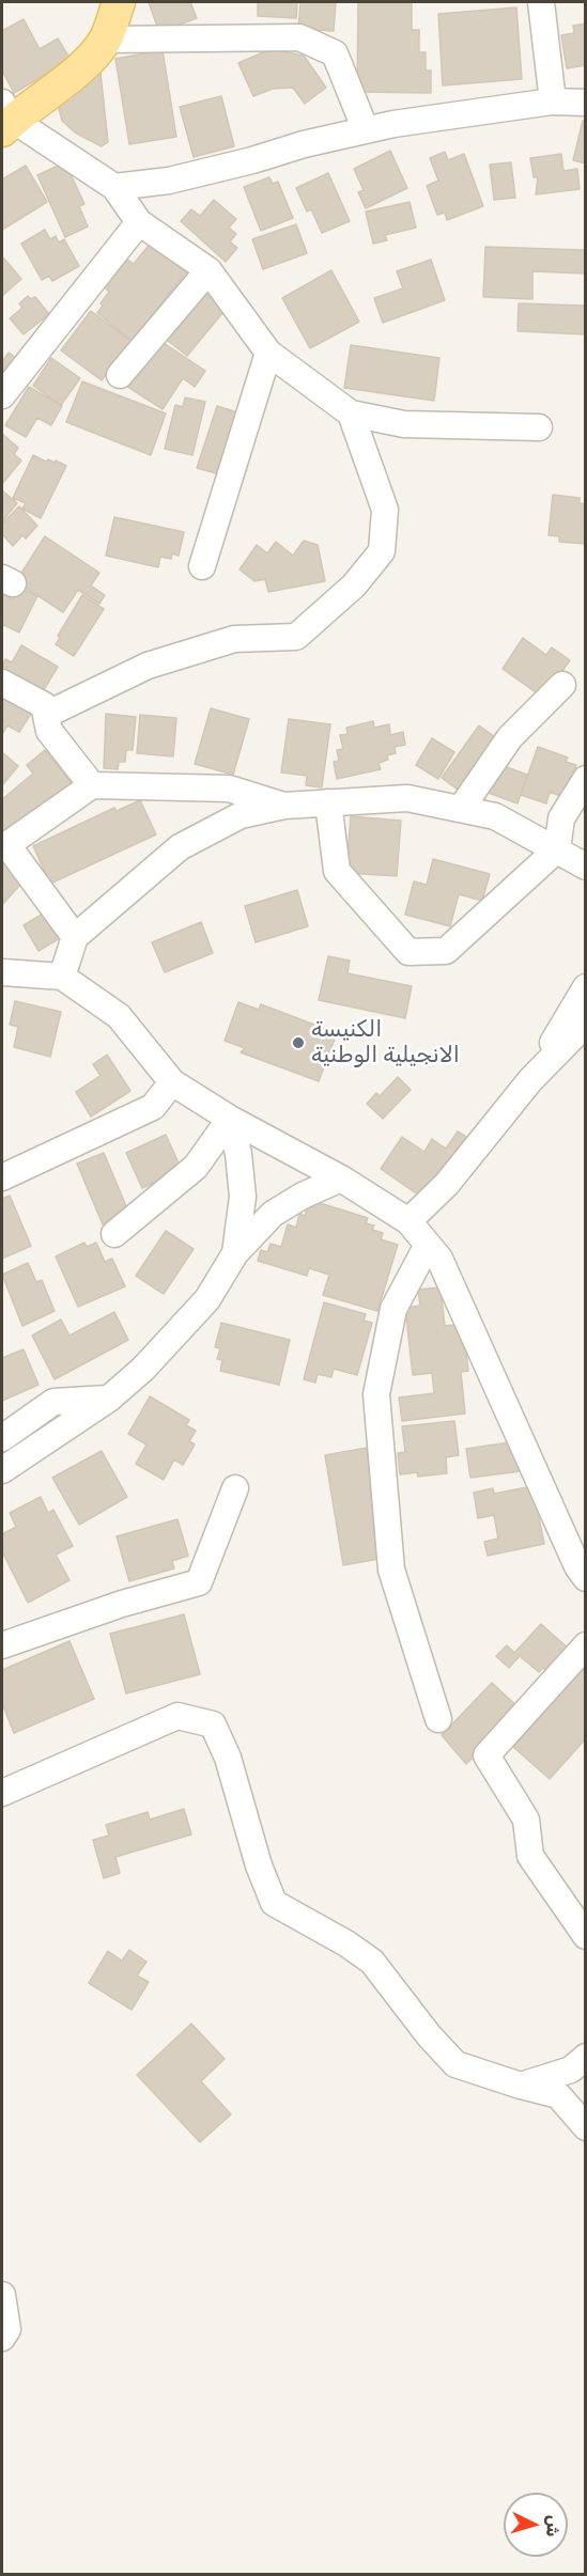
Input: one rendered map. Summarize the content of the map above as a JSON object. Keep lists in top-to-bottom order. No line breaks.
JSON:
{"places":["الكنيسة الانجيلية الوطنية"],"north":"right"}
